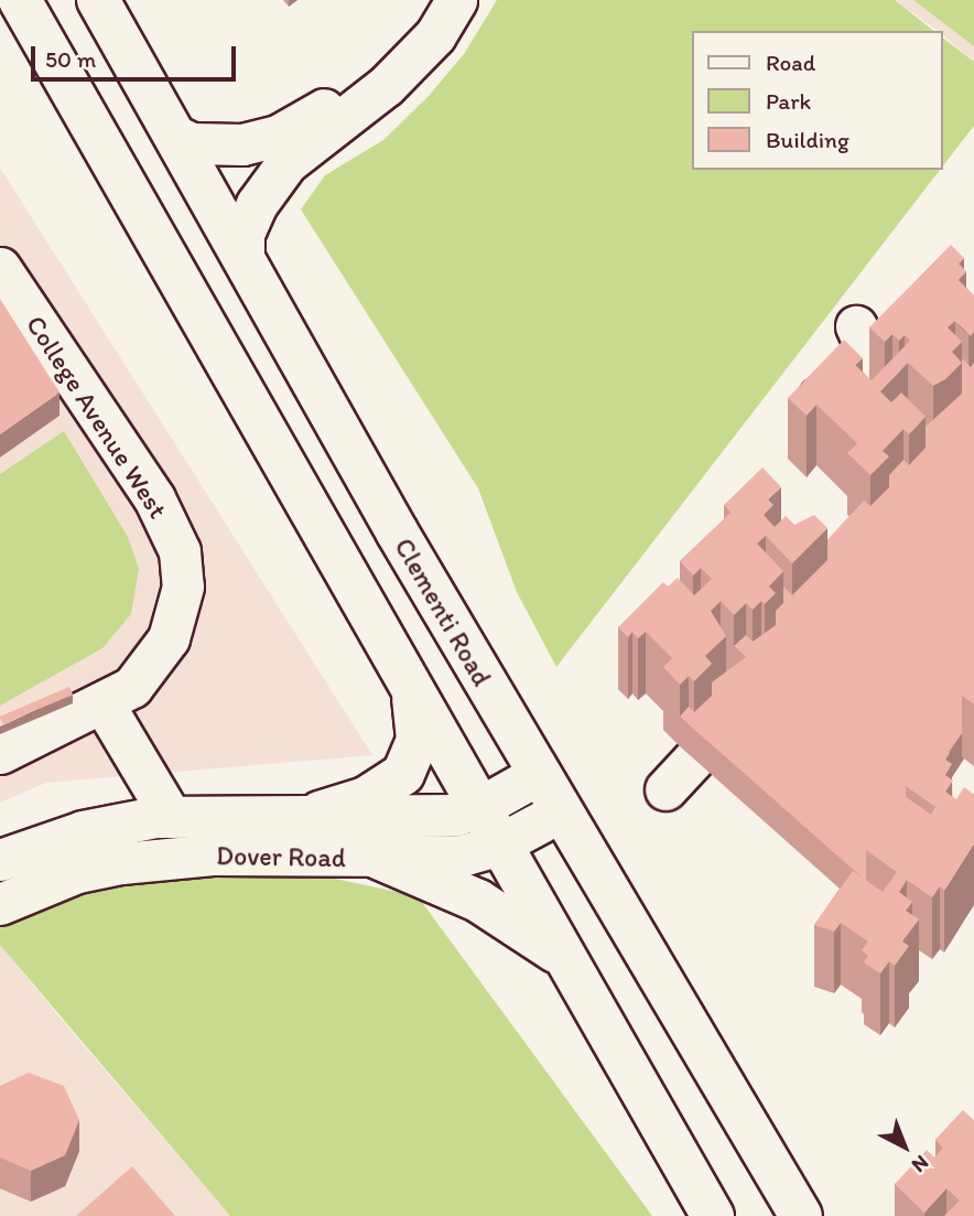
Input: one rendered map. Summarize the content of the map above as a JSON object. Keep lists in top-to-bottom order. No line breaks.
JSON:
{"streets":{"main road":["Clementi Road"],"street":["College Avenue West","Dover Road"]},"crossings":[["Clementi Road","Dover Road"]],"legend":["Road","Park","Building"],"scale_bar":"50 m","north":"bottom right"}
